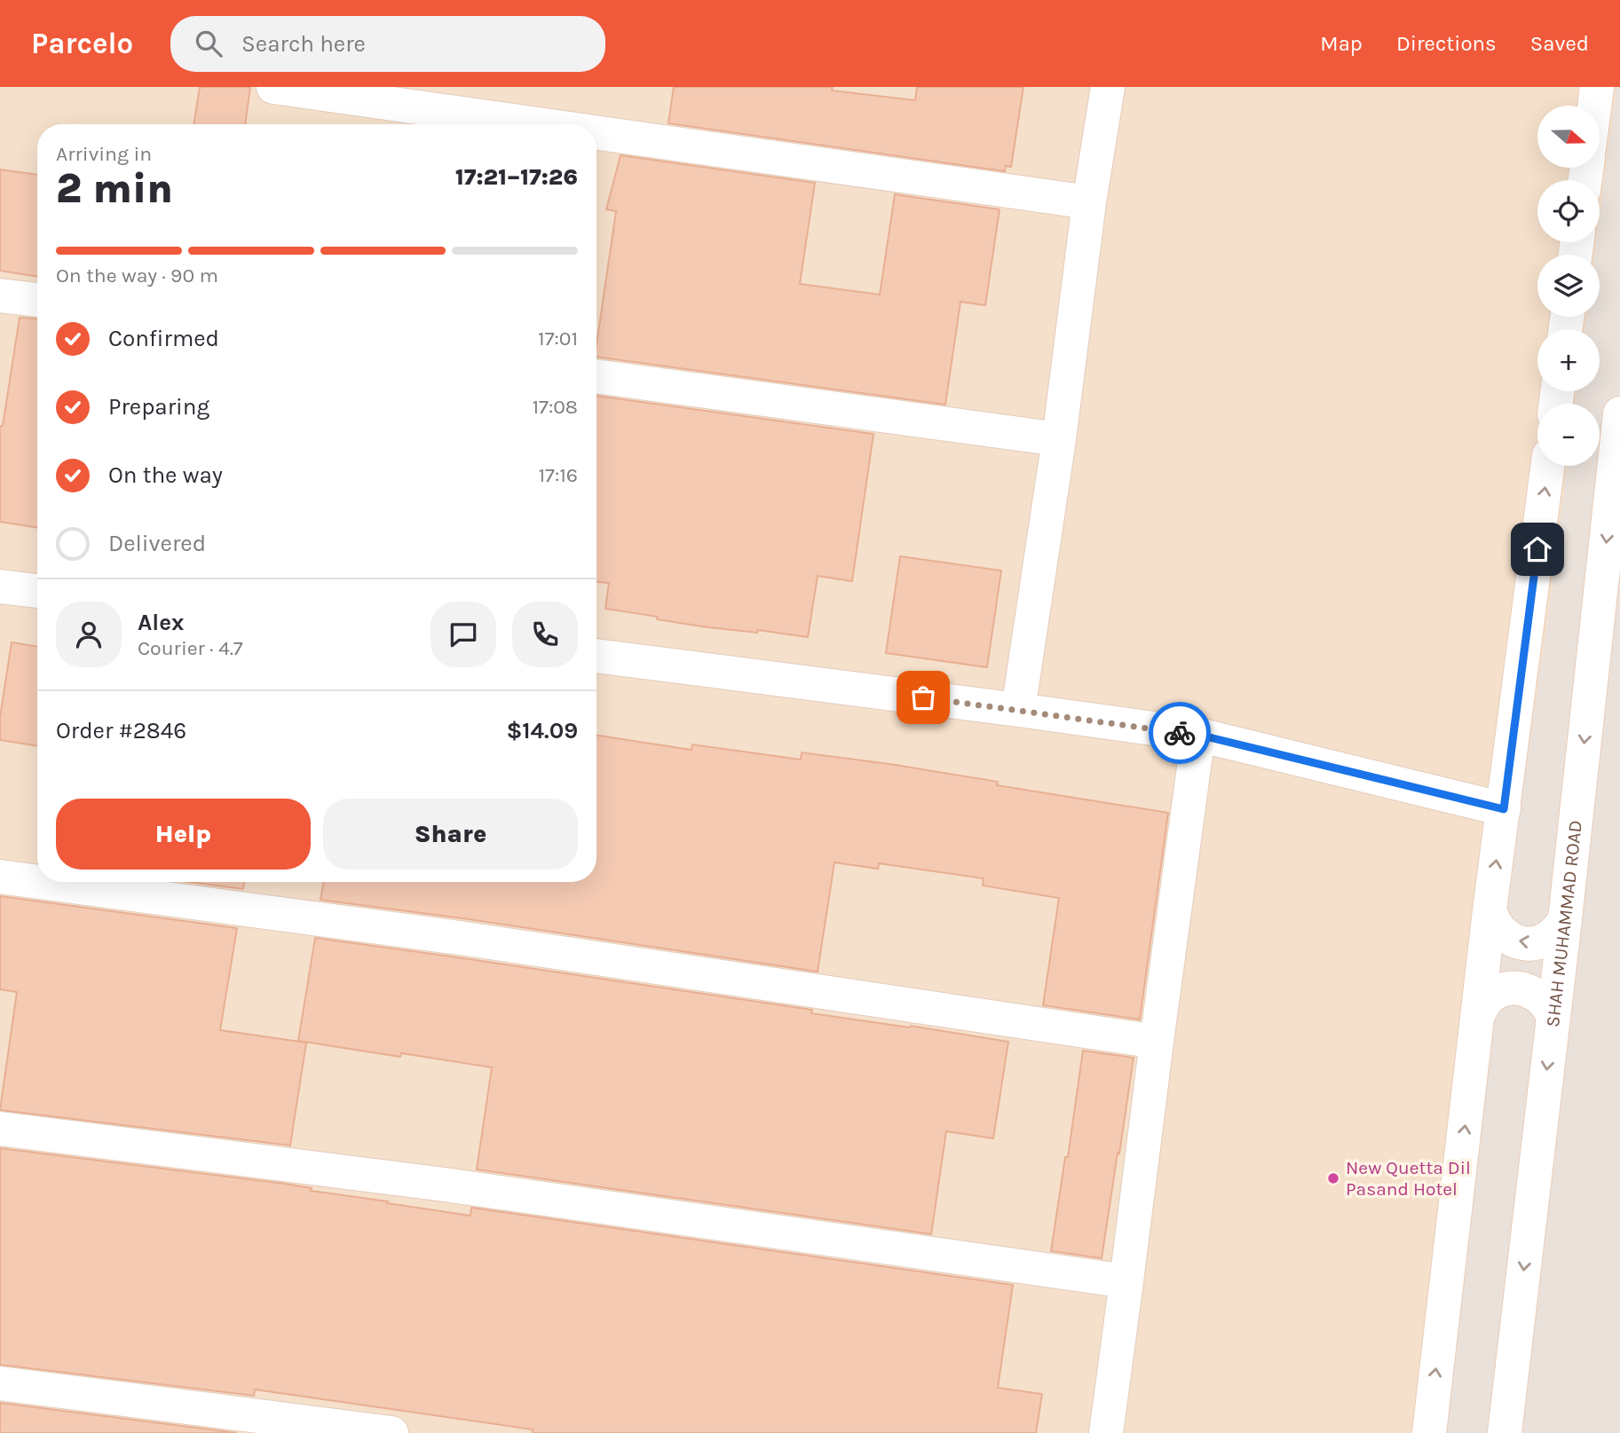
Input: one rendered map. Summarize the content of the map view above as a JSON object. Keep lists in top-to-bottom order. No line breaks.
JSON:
{"streets":{"street":["SHAH MUHAMMAD ROAD"]},"places":["New Quetta Dil Pasand Hotel"],"north":"right","page":{"header":"Parcelo","search":"Search here","nav":["Map","Directions","Saved"],"map_buttons":["+","−"],"heading":["2 min","Arriving in","17:21–17:26"],"panel":["Alex","Courier · 4.7","Order #2846","$14.09"],"bar":"On the way · 90 m","list":[["Confirmed","17:01"],["Preparing","17:08"],["On the way","17:16"],"Delivered"],"buttons":["Help","Share"]}}
